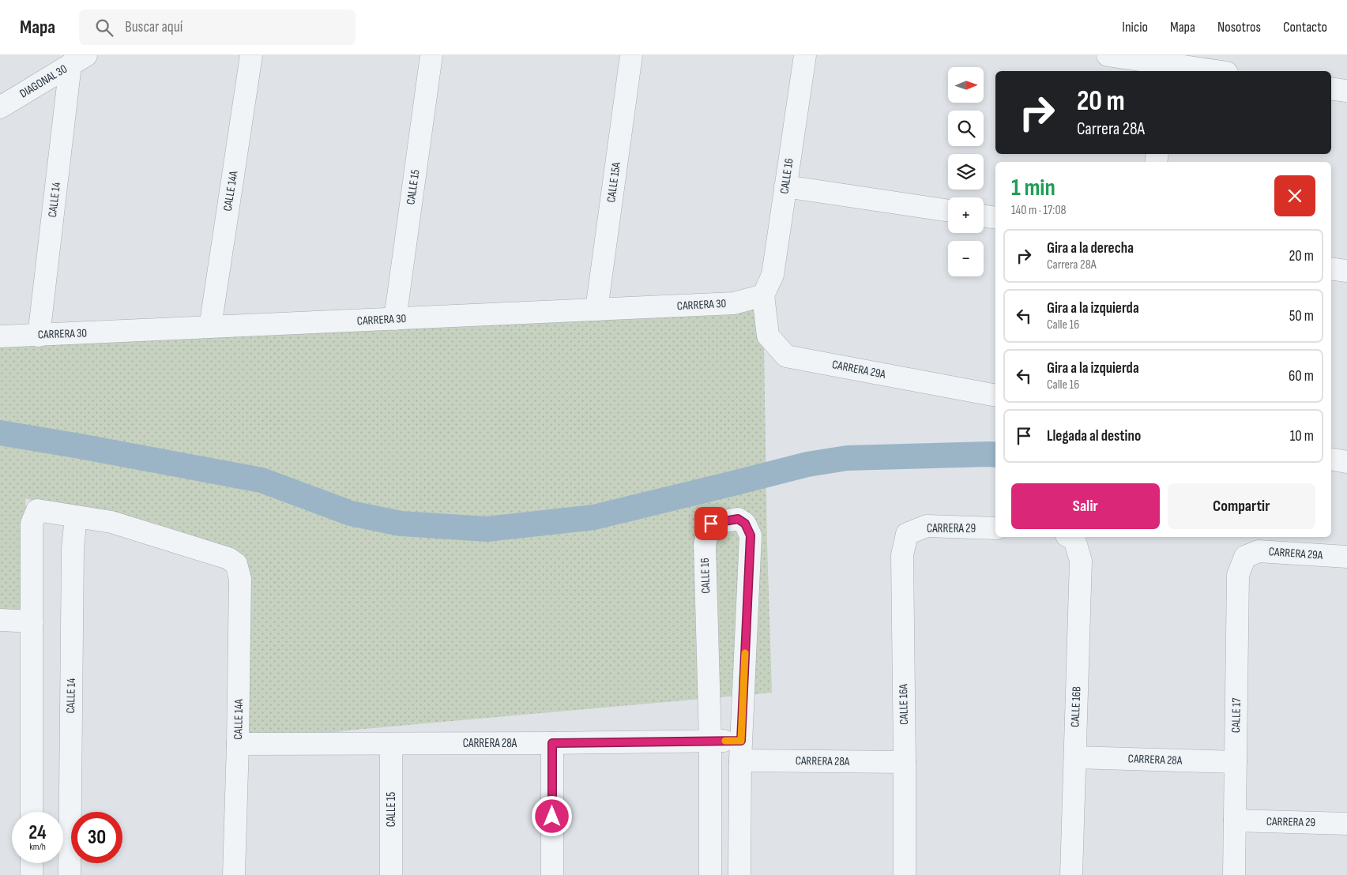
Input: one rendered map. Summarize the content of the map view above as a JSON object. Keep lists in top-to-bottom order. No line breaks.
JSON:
{"streets":{"street":["DIAGONAL 30","CALLE 16","CALLE 15A","CALLE 15","CALLE 14A","CALLE 14","CARRERA 30","CARRERA 29A","CARRERA 29","CALLE 16A","CALLE 16B","CALLE 17","CARRERA 28A"]},"crossings":[["DIAGONAL 30","CALLE 14"],["CALLE 16","CARRERA 30"],["CALLE 16","CARRERA 29A"],["CALLE 16","CARRERA 28A"],["CALLE 15A","CARRERA 30"],["CALLE 15","CARRERA 30"],["CALLE 15","CARRERA 28A"],["CALLE 14A","CALLE 14"],["CALLE 14A","CARRERA 30"],["CALLE 14A","CARRERA 28A"],["CALLE 14","CARRERA 30"],["CARRERA 30","CARRERA 29A"],["CARRERA 29A","CALLE 17"],["CARRERA 29","CALLE 16A"],["CARRERA 29","CALLE 17"],["CALLE 16A","CARRERA 28A"],["CALLE 16B","CARRERA 28A"],["CALLE 17","CARRERA 28A"]],"north":"right","page":{"header":"Mapa","search":"Buscar aquí","nav":["Inicio","Mapa","Nosotros","Contacto"],"map_buttons":["+","−"],"turn":["20 m","Carrera 28A"],"heading":["1 min","140 m · 17:08"],"list":[{"name":"Gira a la derecha","note":"Carrera 28A","value":"20 m"},{"name":"Gira a la izquierda","note":"Calle 16","value":"50 m"},{"name":"Gira a la izquierda","note":"Calle 16","value":"60 m"},{"name":"Llegada al destino","value":"10 m"}],"buttons":["Salir","Compartir"],"speed":"24 km/h","limit":"30"}}
